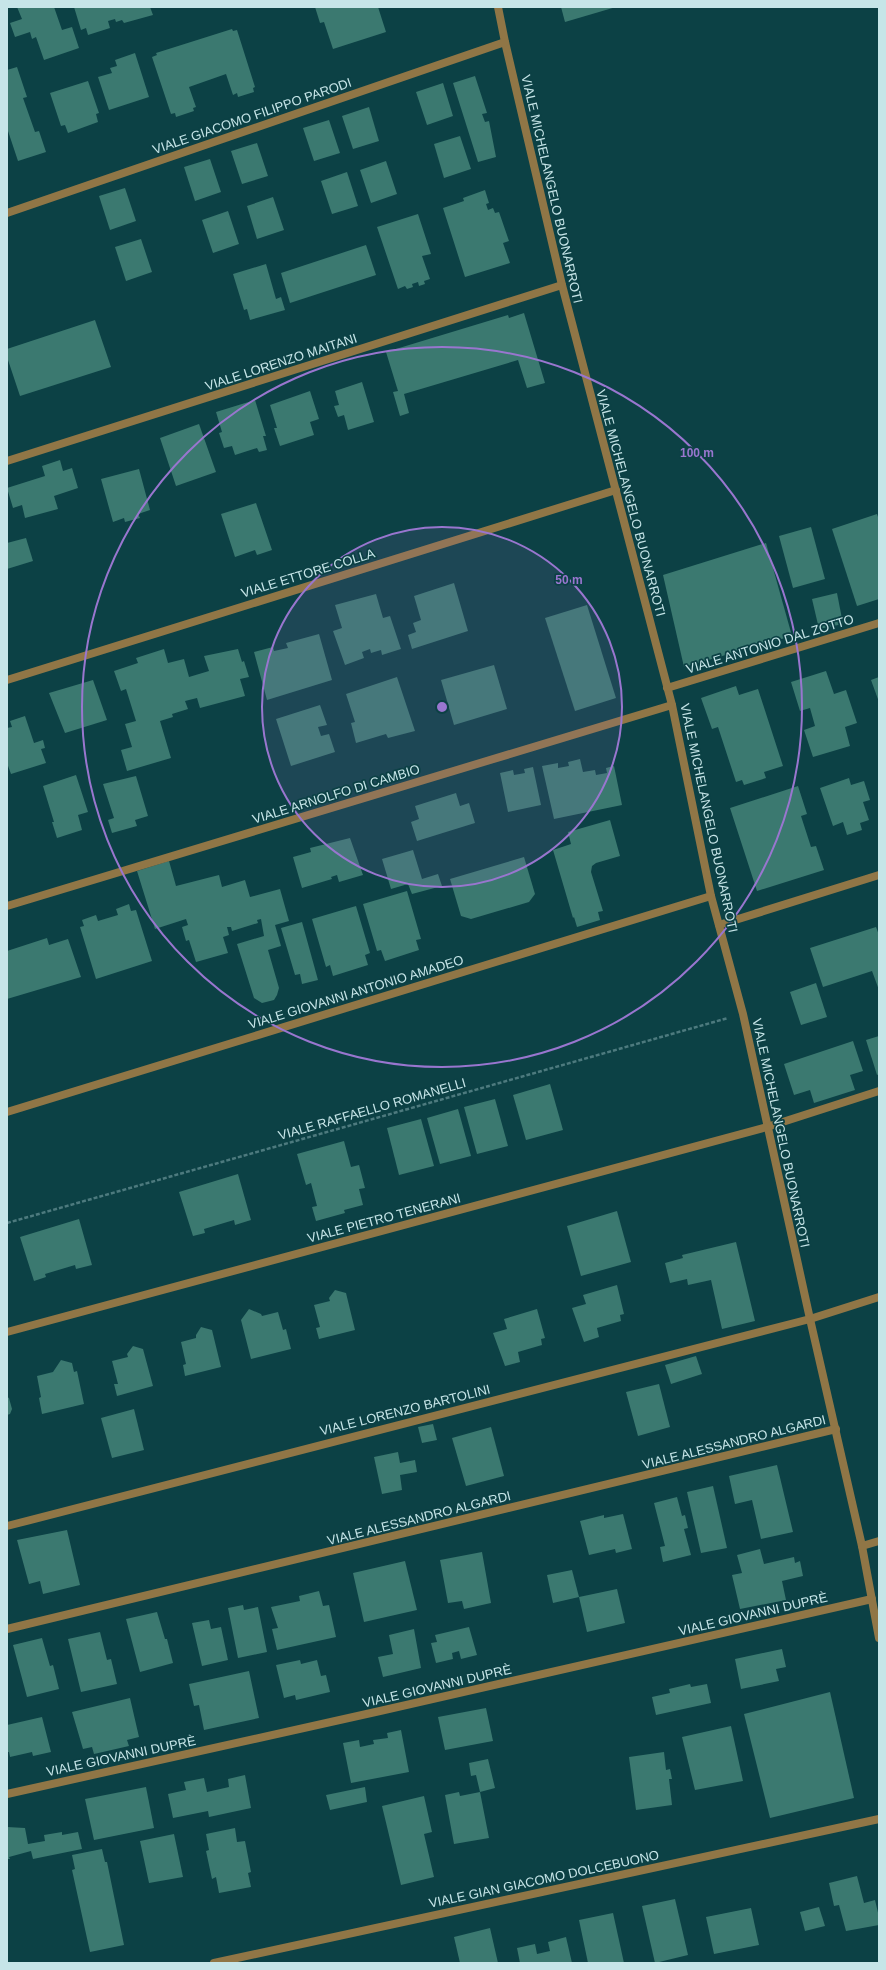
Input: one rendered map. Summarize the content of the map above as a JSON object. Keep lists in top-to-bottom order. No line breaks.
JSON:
{"streets":{"street":["VIALE GIACOMO FILIPPO PARODI","VIALE MICHELANGELO BUONARROTI","VIALE LORENZO MAITANI","VIALE ETTORE COLLA","VIALE ANTONIO DAL ZOTTO","VIALE ARNOLFO DI CAMBIO","VIALE GIOVANNI ANTONIO AMADEO","VIALE PIETRO TENERANI","VIALE LORENZO BARTOLINI","VIALE ALESSANDRO ALGARDI","VIALE GIOVANNI DUPRÈ","VIALE GIAN GIACOMO DOLCEBUONO"],"path":["VIALE RAFFAELLO ROMANELLI"]},"crossings":[["VIALE GIACOMO FILIPPO PARODI","VIALE MICHELANGELO BUONARROTI"],["VIALE MICHELANGELO BUONARROTI","VIALE LORENZO MAITANI"],["VIALE MICHELANGELO BUONARROTI","VIALE ETTORE COLLA"],["VIALE MICHELANGELO BUONARROTI","VIALE ANTONIO DAL ZOTTO"],["VIALE MICHELANGELO BUONARROTI","VIALE ARNOLFO DI CAMBIO"],["VIALE MICHELANGELO BUONARROTI","VIALE GIOVANNI ANTONIO AMADEO"],["VIALE MICHELANGELO BUONARROTI","VIALE RAFFAELLO ROMANELLI"],["VIALE MICHELANGELO BUONARROTI","VIALE PIETRO TENERANI"],["VIALE MICHELANGELO BUONARROTI","VIALE LORENZO BARTOLINI"],["VIALE MICHELANGELO BUONARROTI","VIALE ALESSANDRO ALGARDI"],["VIALE MICHELANGELO BUONARROTI","VIALE GIOVANNI DUPRÈ"]],"rings":["100 m","50 m"]}
